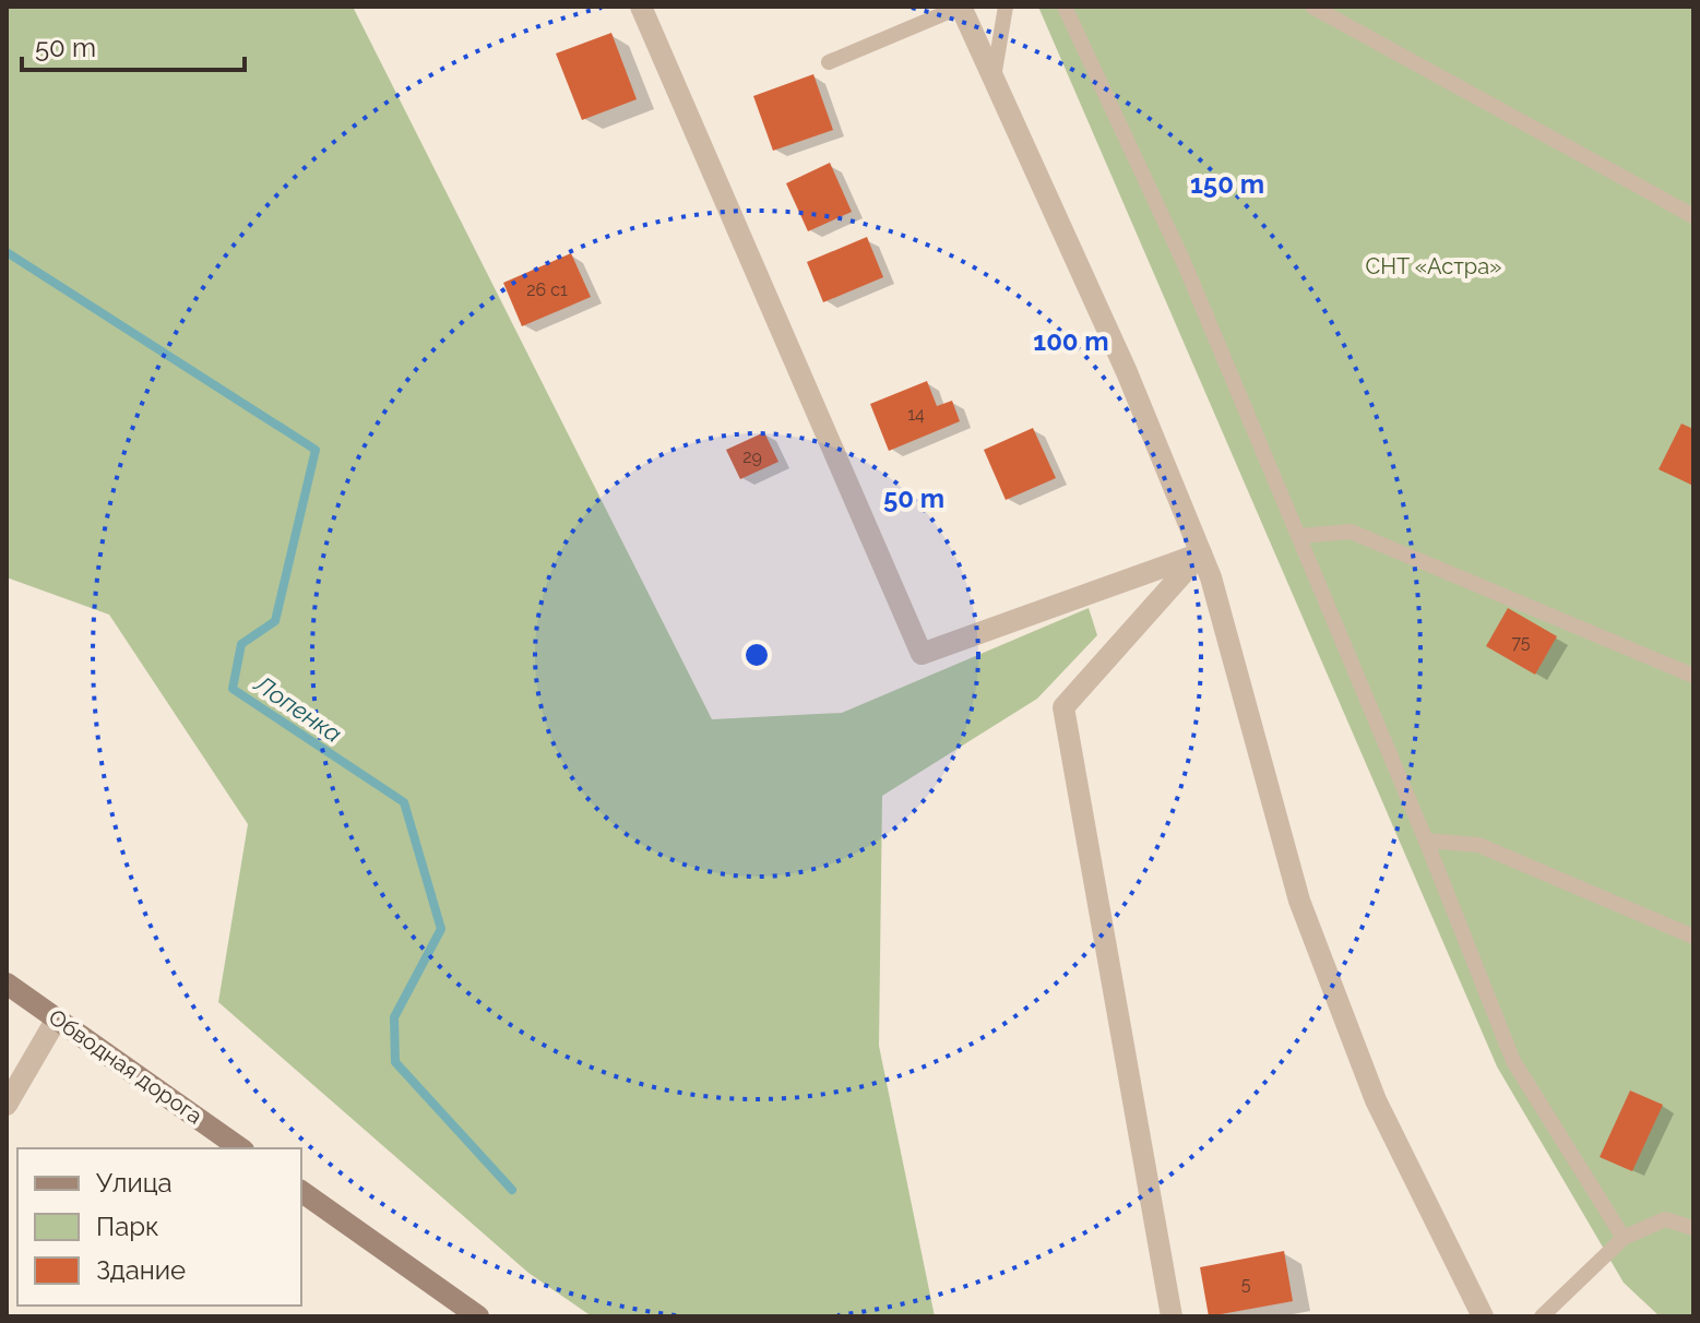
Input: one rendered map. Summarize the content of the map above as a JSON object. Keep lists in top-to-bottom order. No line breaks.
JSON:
{"streets":{"main road":["Обводная дорога"]},"water":["Лопенка"],"parks":["СНТ «Астра»"],"house_numbers":["26 с1","14","29","75","5"],"legend":["Улица","Парк","Здание"],"scale_bar":"50 m","rings":["150 m","100 m","50 m"]}
